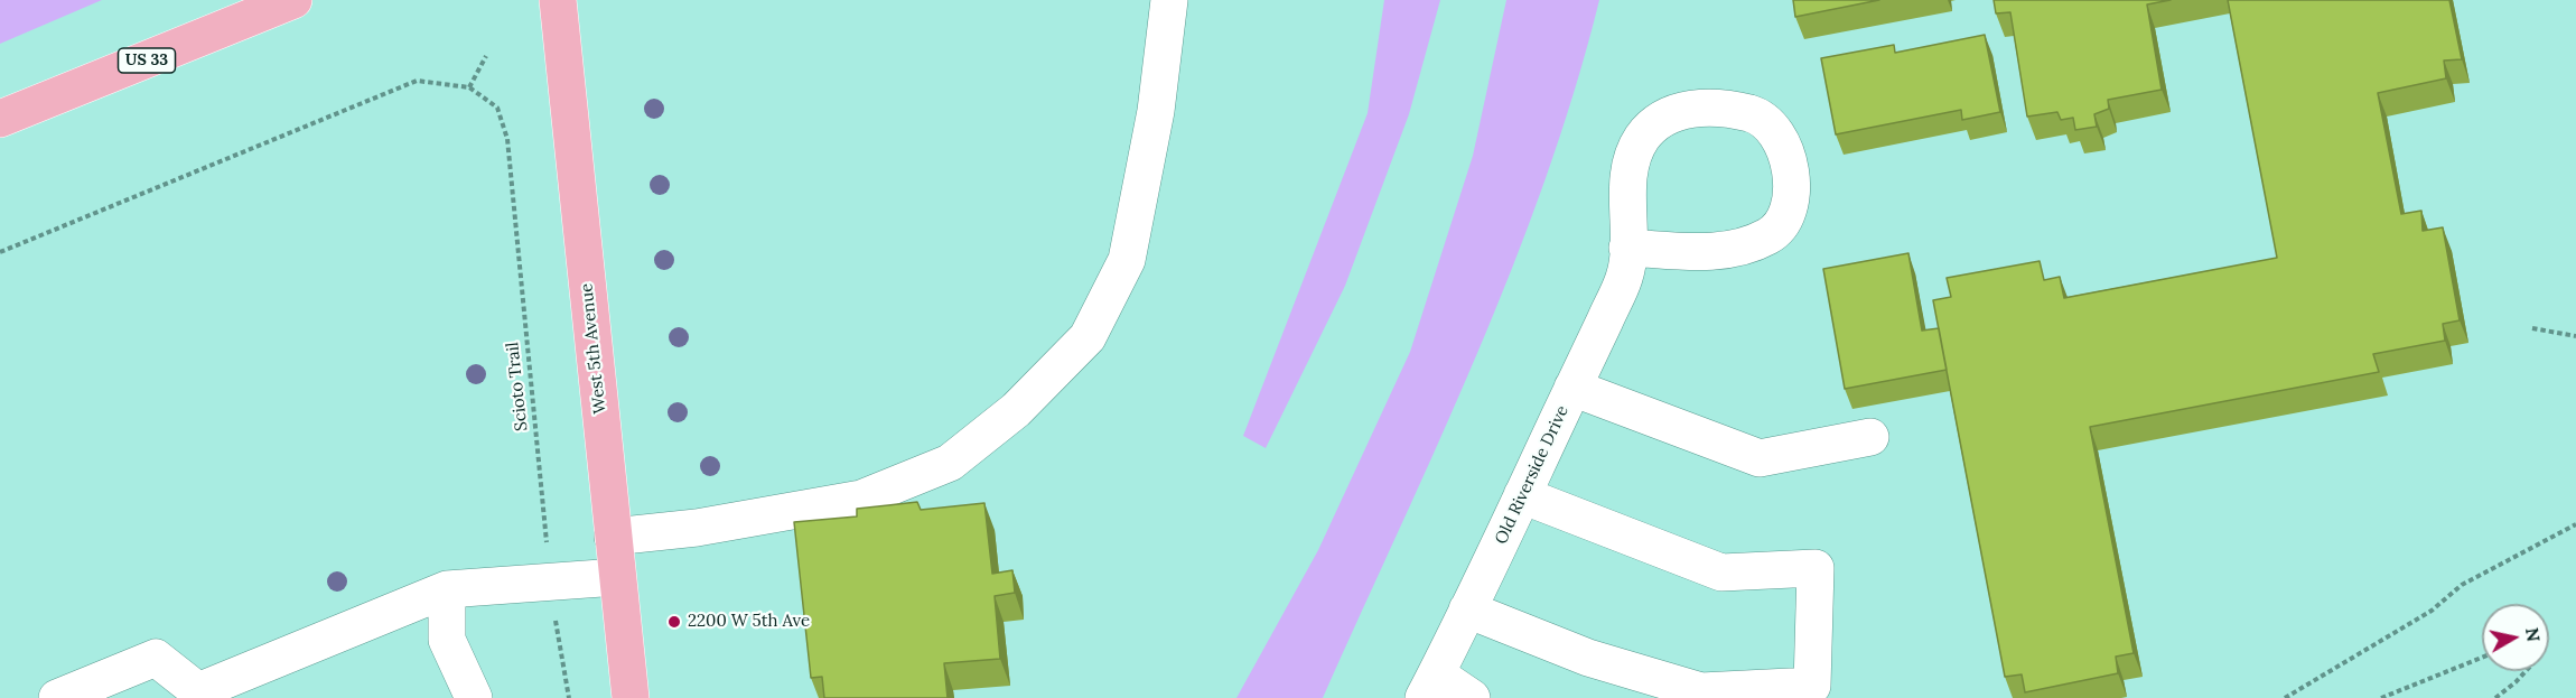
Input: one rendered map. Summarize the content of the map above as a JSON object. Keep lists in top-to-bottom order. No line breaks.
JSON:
{"streets":{"main road":["US 33","West 5th Avenue"],"street":["Old Riverside Drive"],"path":["Scioto Trail"]},"places":["2200 W 5th Ave"],"north":"right"}
